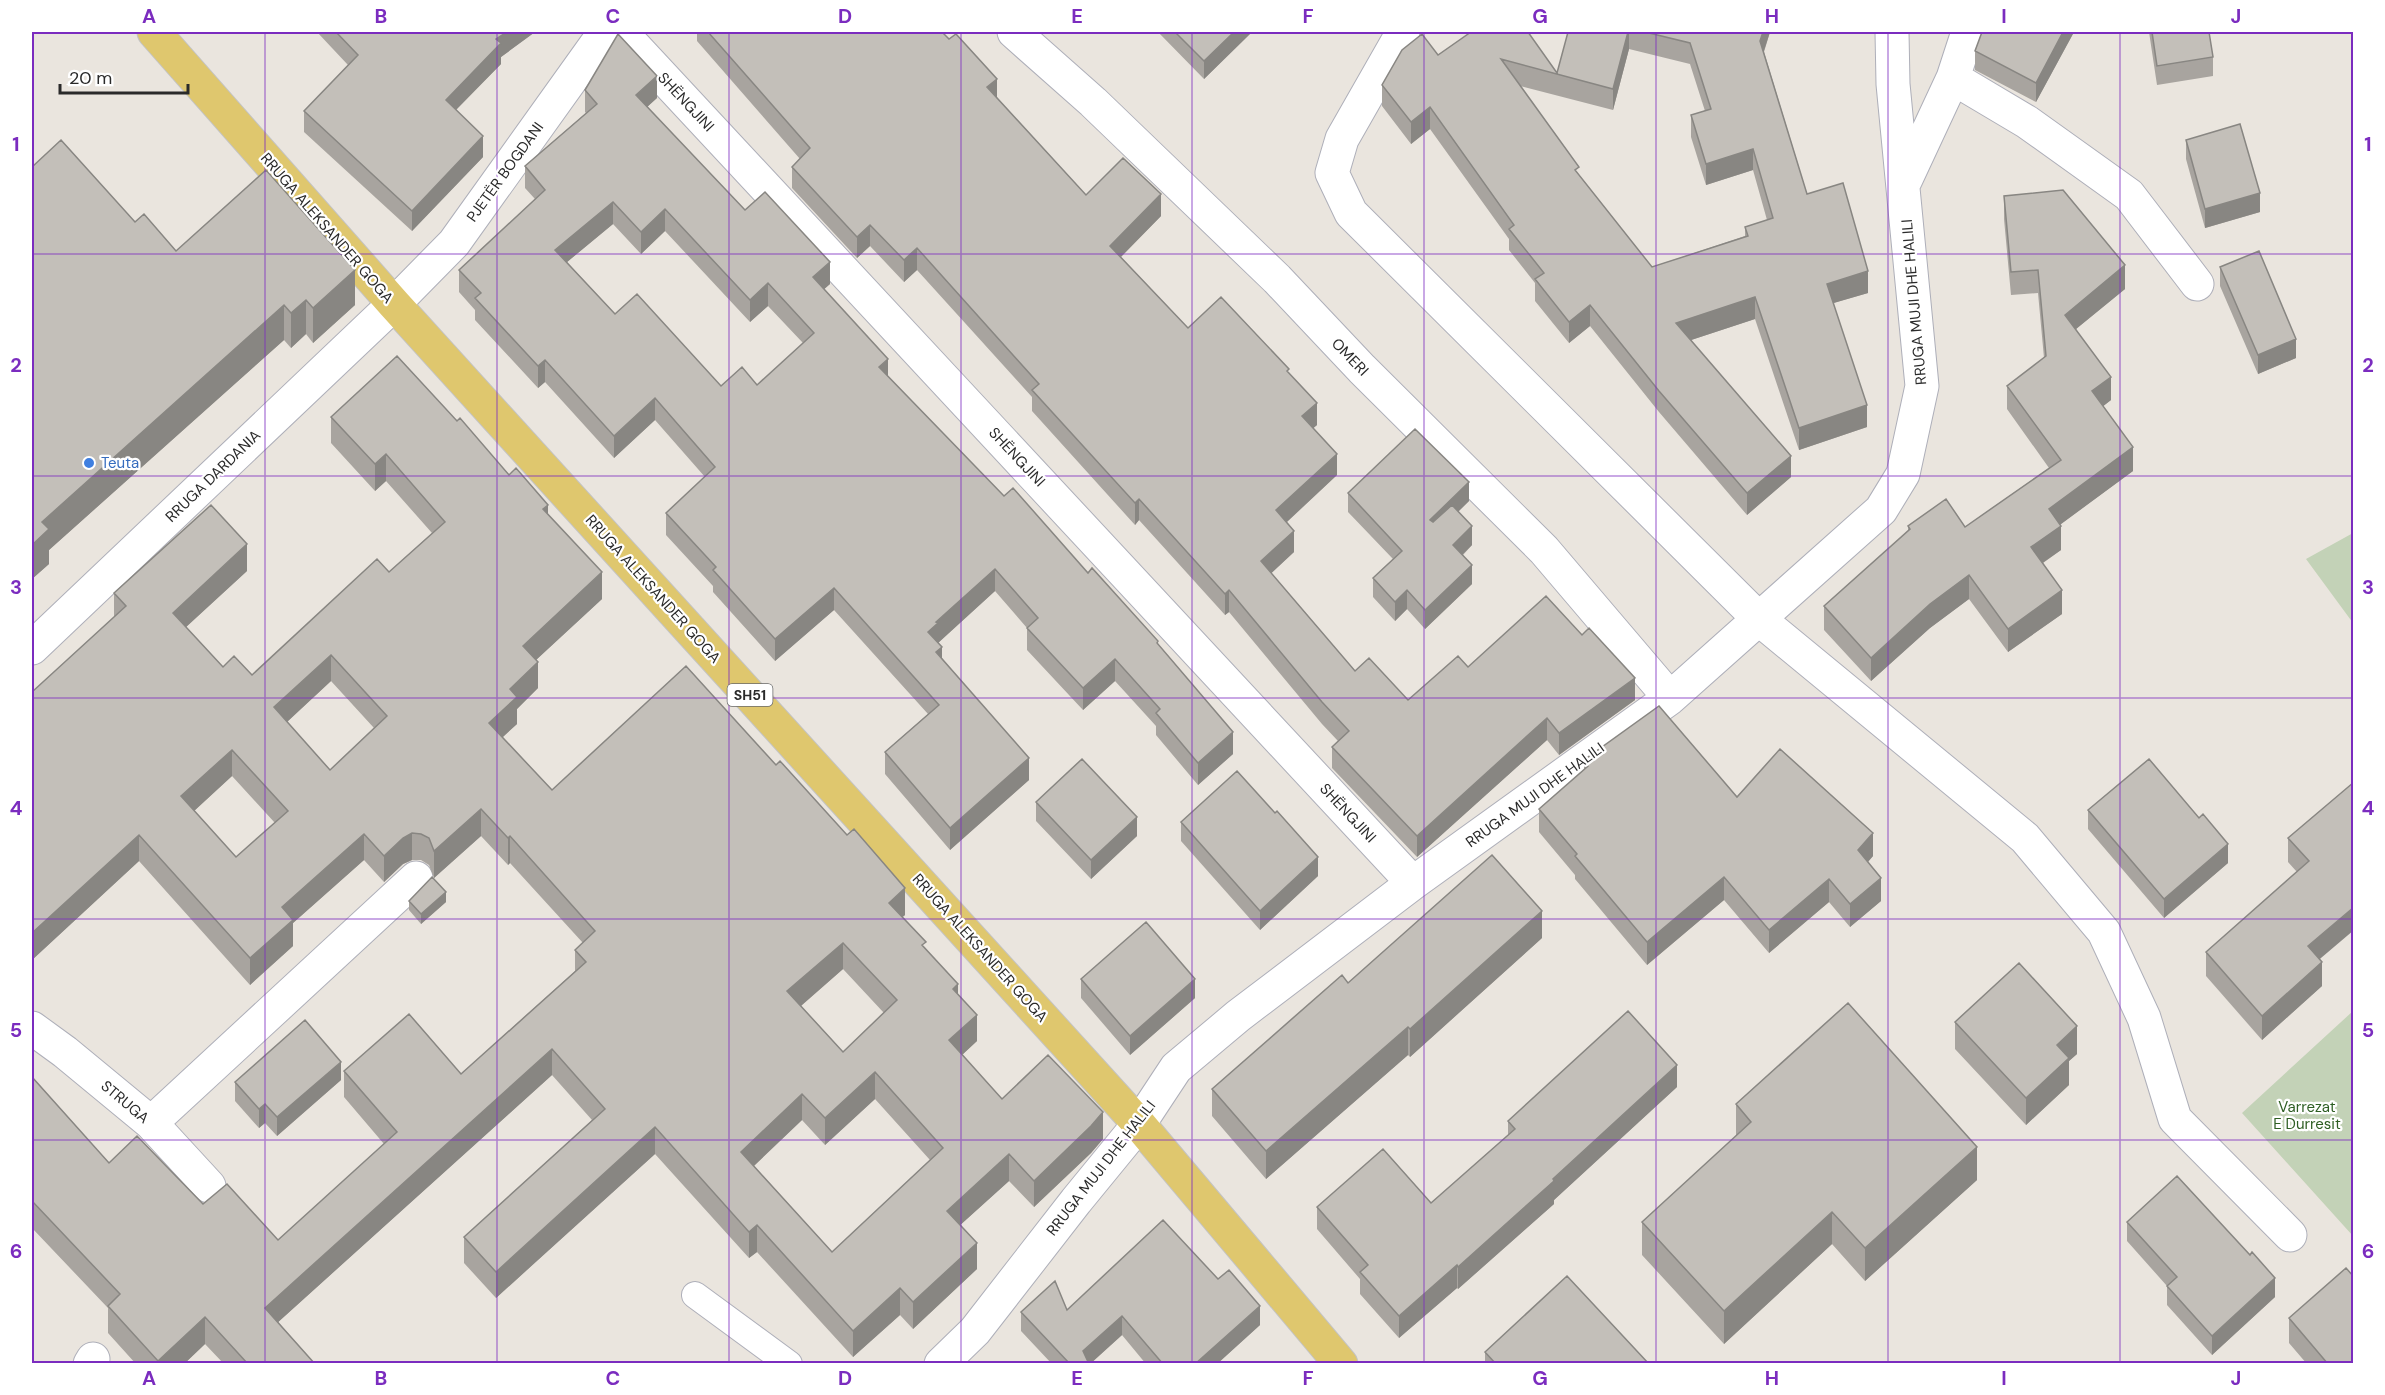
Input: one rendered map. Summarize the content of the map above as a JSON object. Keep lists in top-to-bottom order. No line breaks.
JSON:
{"streets":{"main road":["RRUGA ALEKSANDER GOGA","SH51"],"street":["SHËNGJINI","PJETËR BOGDANI","RRUGA MUJI DHE HALILI","OMERI","RRUGA DARDANIA","STRUGA"]},"crossings":[["SHËNGJINI","RRUGA MUJI DHE HALILI"],["PJETËR BOGDANI","RRUGA ALEKSANDER GOGA"],["PJETËR BOGDANI","RRUGA DARDANIA"],["RRUGA ALEKSANDER GOGA","RRUGA MUJI DHE HALILI"],["RRUGA ALEKSANDER GOGA","RRUGA DARDANIA"],["RRUGA MUJI DHE HALILI","OMERI"]],"parks":["Varrezat E Durresit"],"places":["Teuta"],"scale_bar":"20 m","grid":{"columns":["A","B","C","D","E","F","G","H","I","J"],"rows":["1","2","3","4","5","6"]}}
